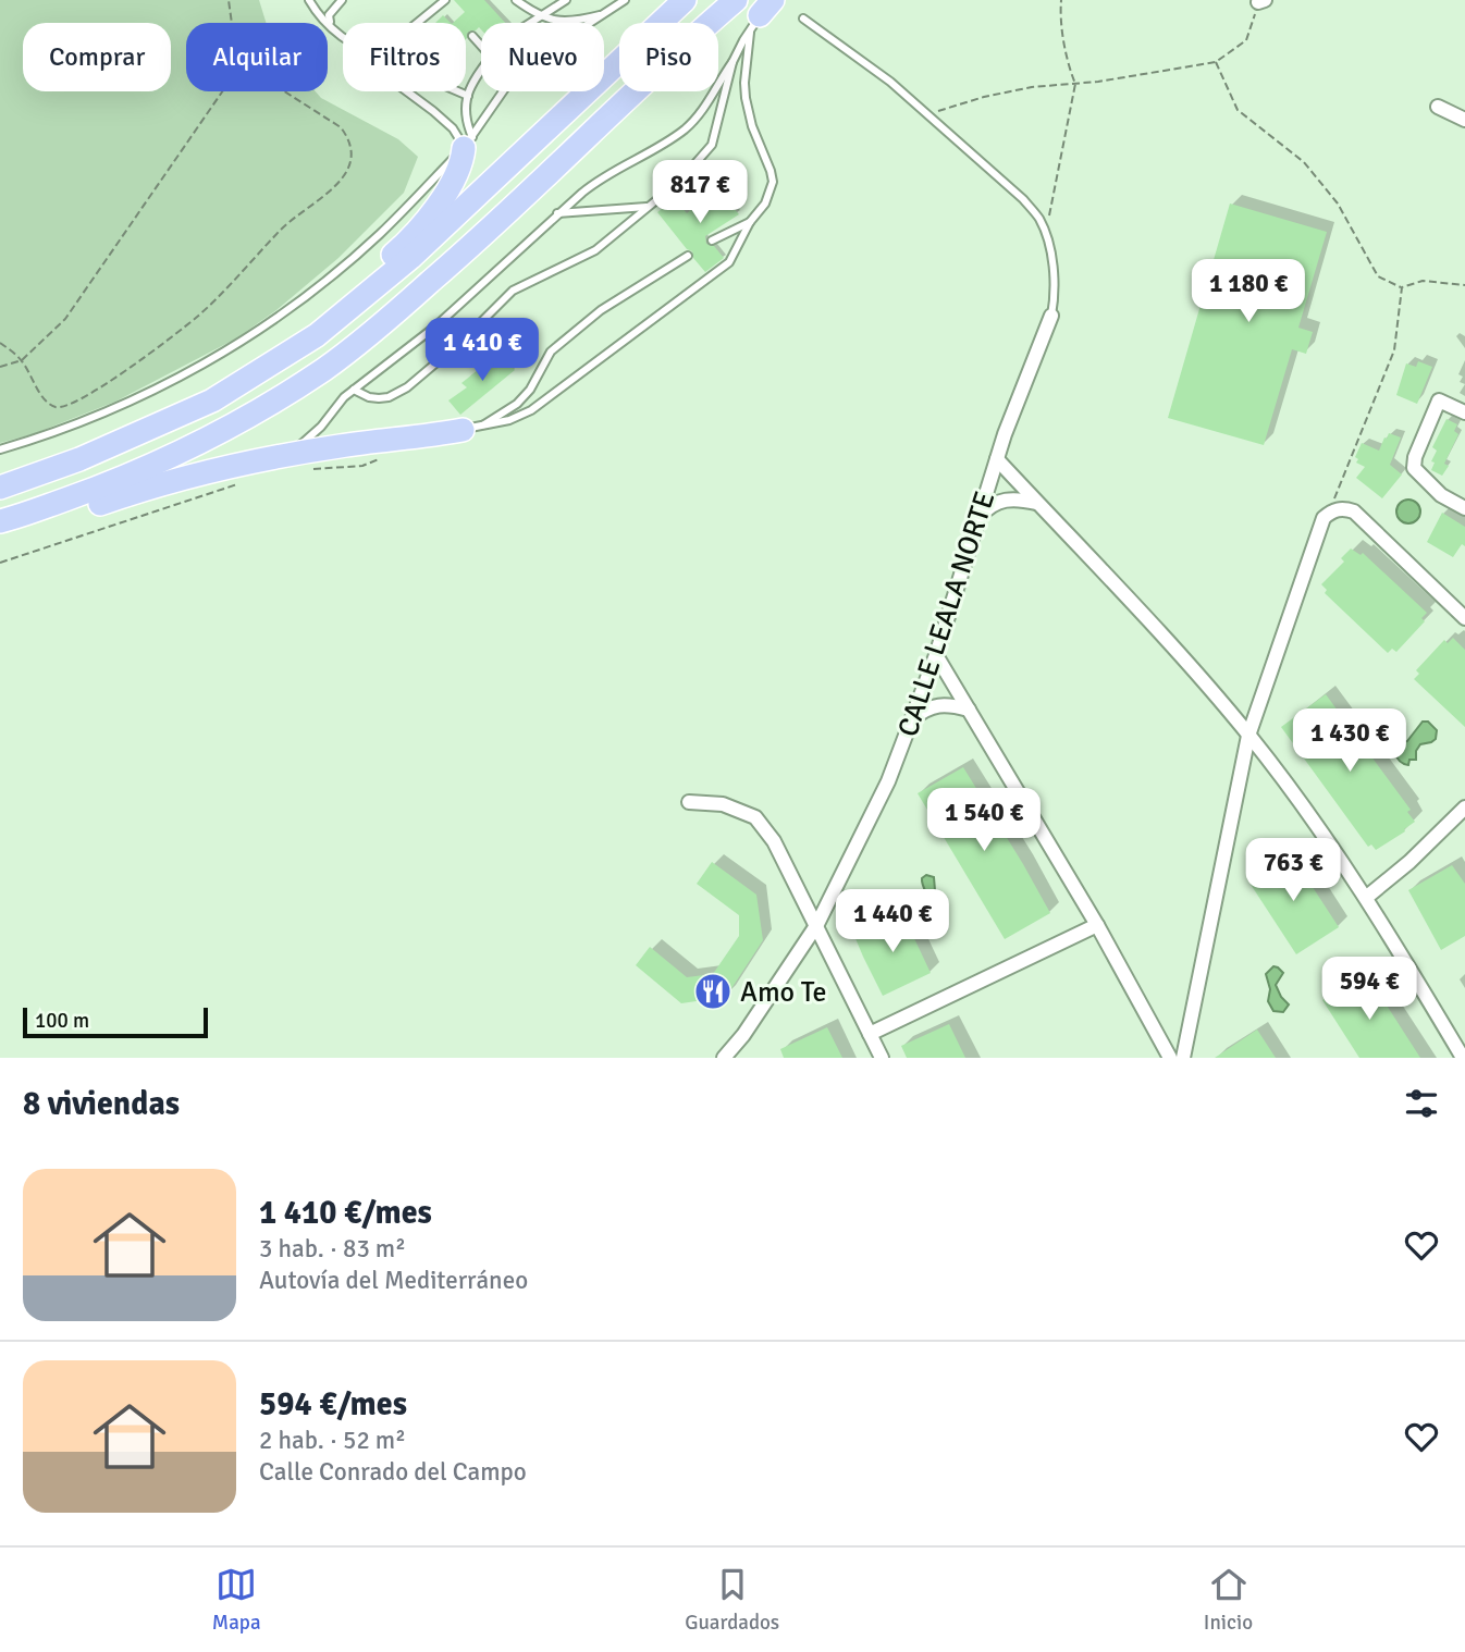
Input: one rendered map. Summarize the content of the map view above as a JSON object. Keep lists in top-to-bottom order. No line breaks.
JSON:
{"streets":{"street":["CALLE LEALA NORTE"]},"places":{"restaurant":["Amo Te"]},"scale_bar":"100 m","page":{"chip":["Comprar","Alquilar","Filtros","Nuevo","Piso"],"price":["817 €","1 180 €","1 410 €","1 430 €","1 540 €","763 €","1 440 €","594 €"],"scale":"100 m","heading":"8 viviendas","list":[{"name":"1 410 €/mes","note":"3 hab. · 83 m² · Autovía del Mediterráneo"},{"name":"594 €/mes","note":"2 hab. · 52 m² · Calle Conrado del Campo"}],"tabs":["Mapa","Guardados","Inicio"]}}
